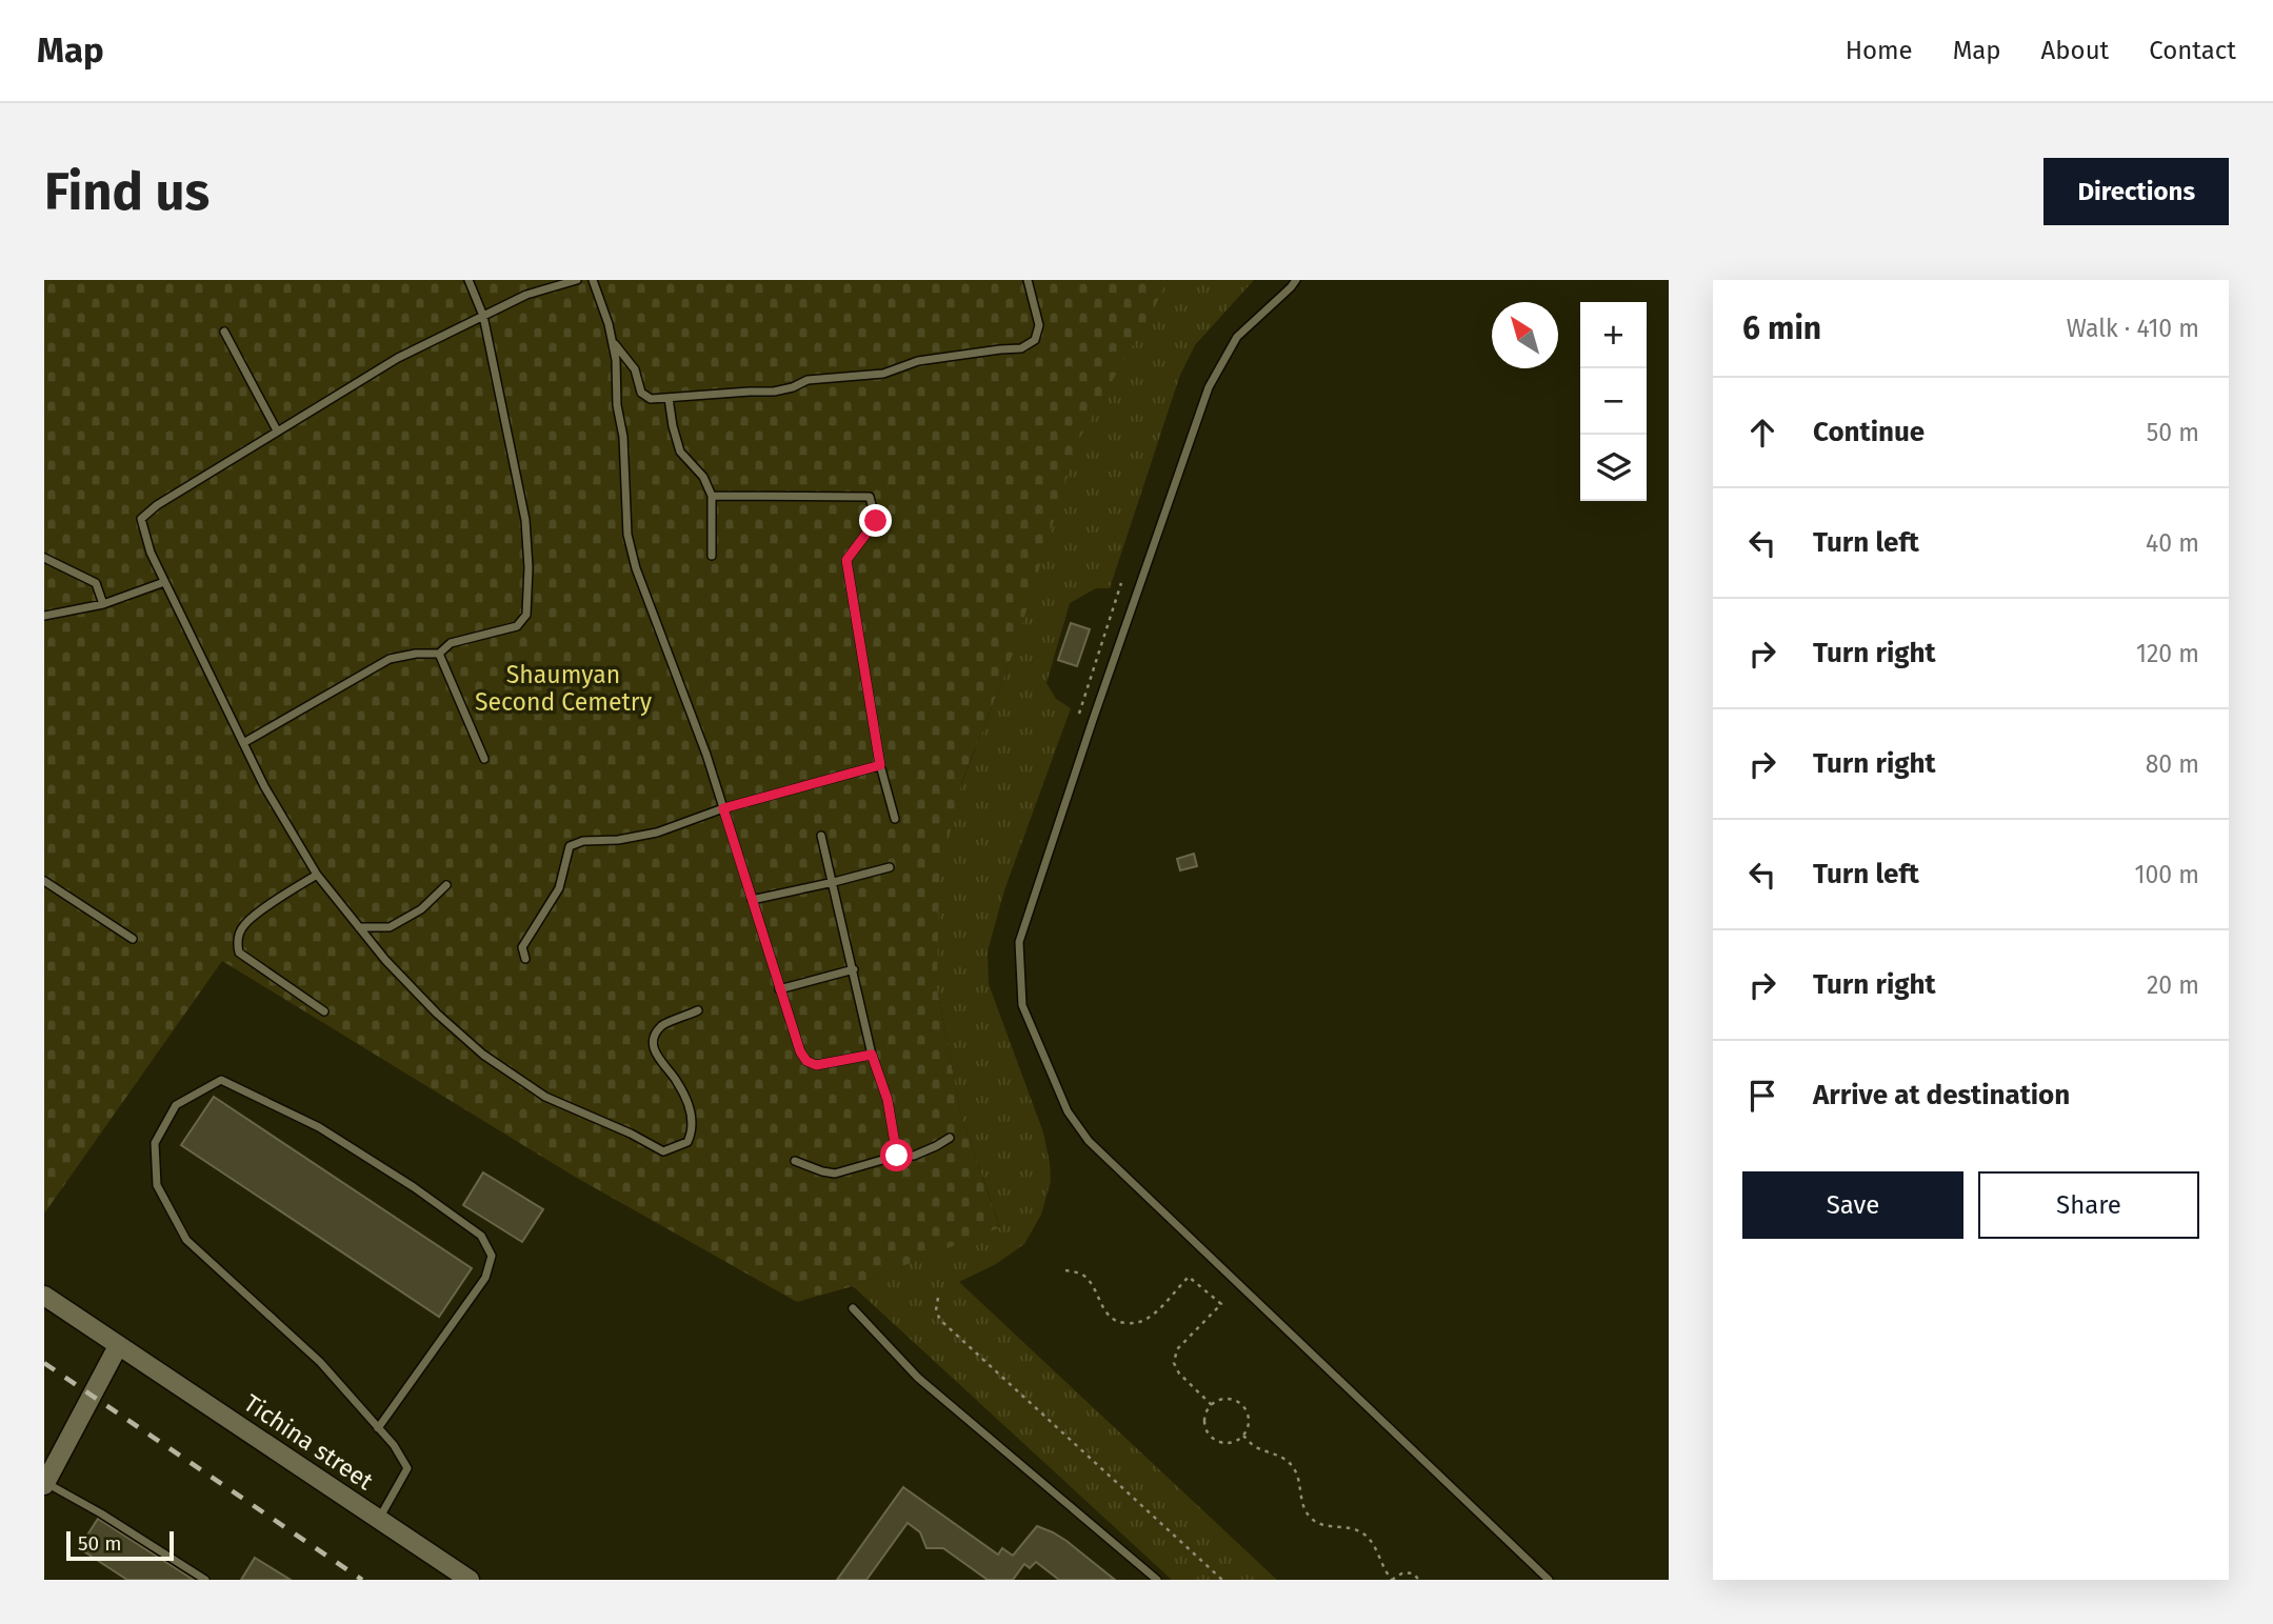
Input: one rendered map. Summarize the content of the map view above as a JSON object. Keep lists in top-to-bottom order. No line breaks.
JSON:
{"streets":{"street":["Tichina street"]},"parks":["Shaumyan Second Cemetry"],"scale_bar":"50 m","north":"top left","page":{"header":"Map","nav":["Home","Map","About","Contact"],"buttons":["Directions",["Save","Share"]],"title":"Find us","heading":["6 min","Walk · 410 m"],"map_buttons":["+","−"],"list":[["Continue","50 m"],["Turn left","40 m"],["Turn right","120 m"],["Turn right","80 m"],["Turn left","100 m"],["Turn right","20 m"],"Arrive at destination"],"scale":"50 m"}}
